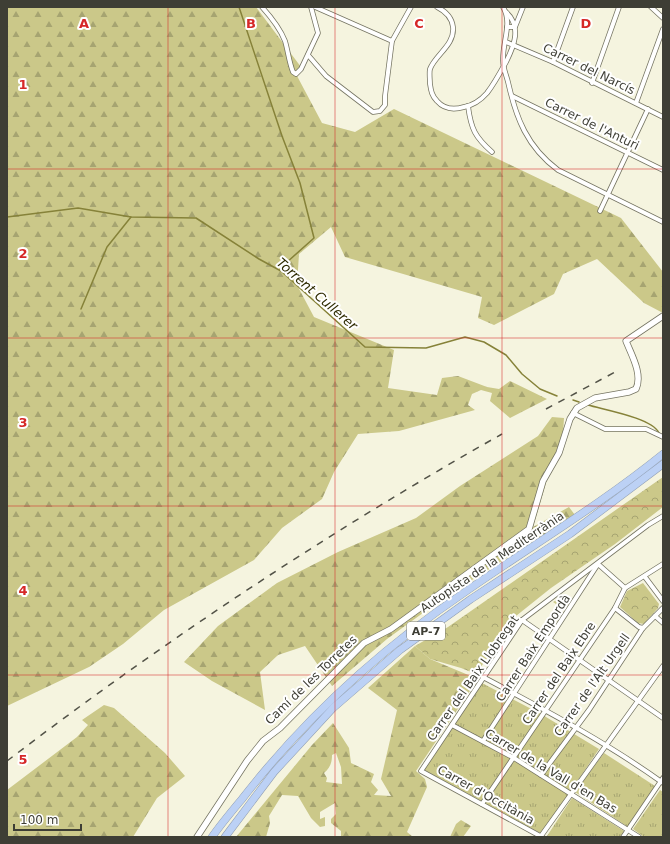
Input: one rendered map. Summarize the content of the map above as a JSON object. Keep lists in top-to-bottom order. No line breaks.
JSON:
{"streets":{"highway":["Autopista de la Mediterrània","AP-7"],"street":["Carrer del Narcís","Carrer de l'Anturi","Carrer Baix Empordà","Carrer del Baix Ebre","Carrer del Baix Llobregat","Camí de les Torretes","Carrer de l'Alt Urgell","Carrer de la Vall d'en Bas","Carrer d'Occitània"]},"crossings":[["Carrer Baix Empordà","Carrer del Baix Llobregat"],["Carrer Baix Empordà","Carrer de la Vall d'en Bas"],["Carrer del Baix Ebre","Carrer de la Vall d'en Bas"],["Carrer del Baix Ebre","Carrer d'Occitània"],["Carrer del Baix Llobregat","Carrer de la Vall d'en Bas"],["Carrer del Baix Llobregat","Carrer d'Occitània"],["Carrer de l'Alt Urgell","Carrer de la Vall d'en Bas"]],"water":["Torrent Cullerer"],"scale_bar":"100 m","grid":{"columns":["A","B","C","D"],"rows":["1","2","3","4","5"]}}
